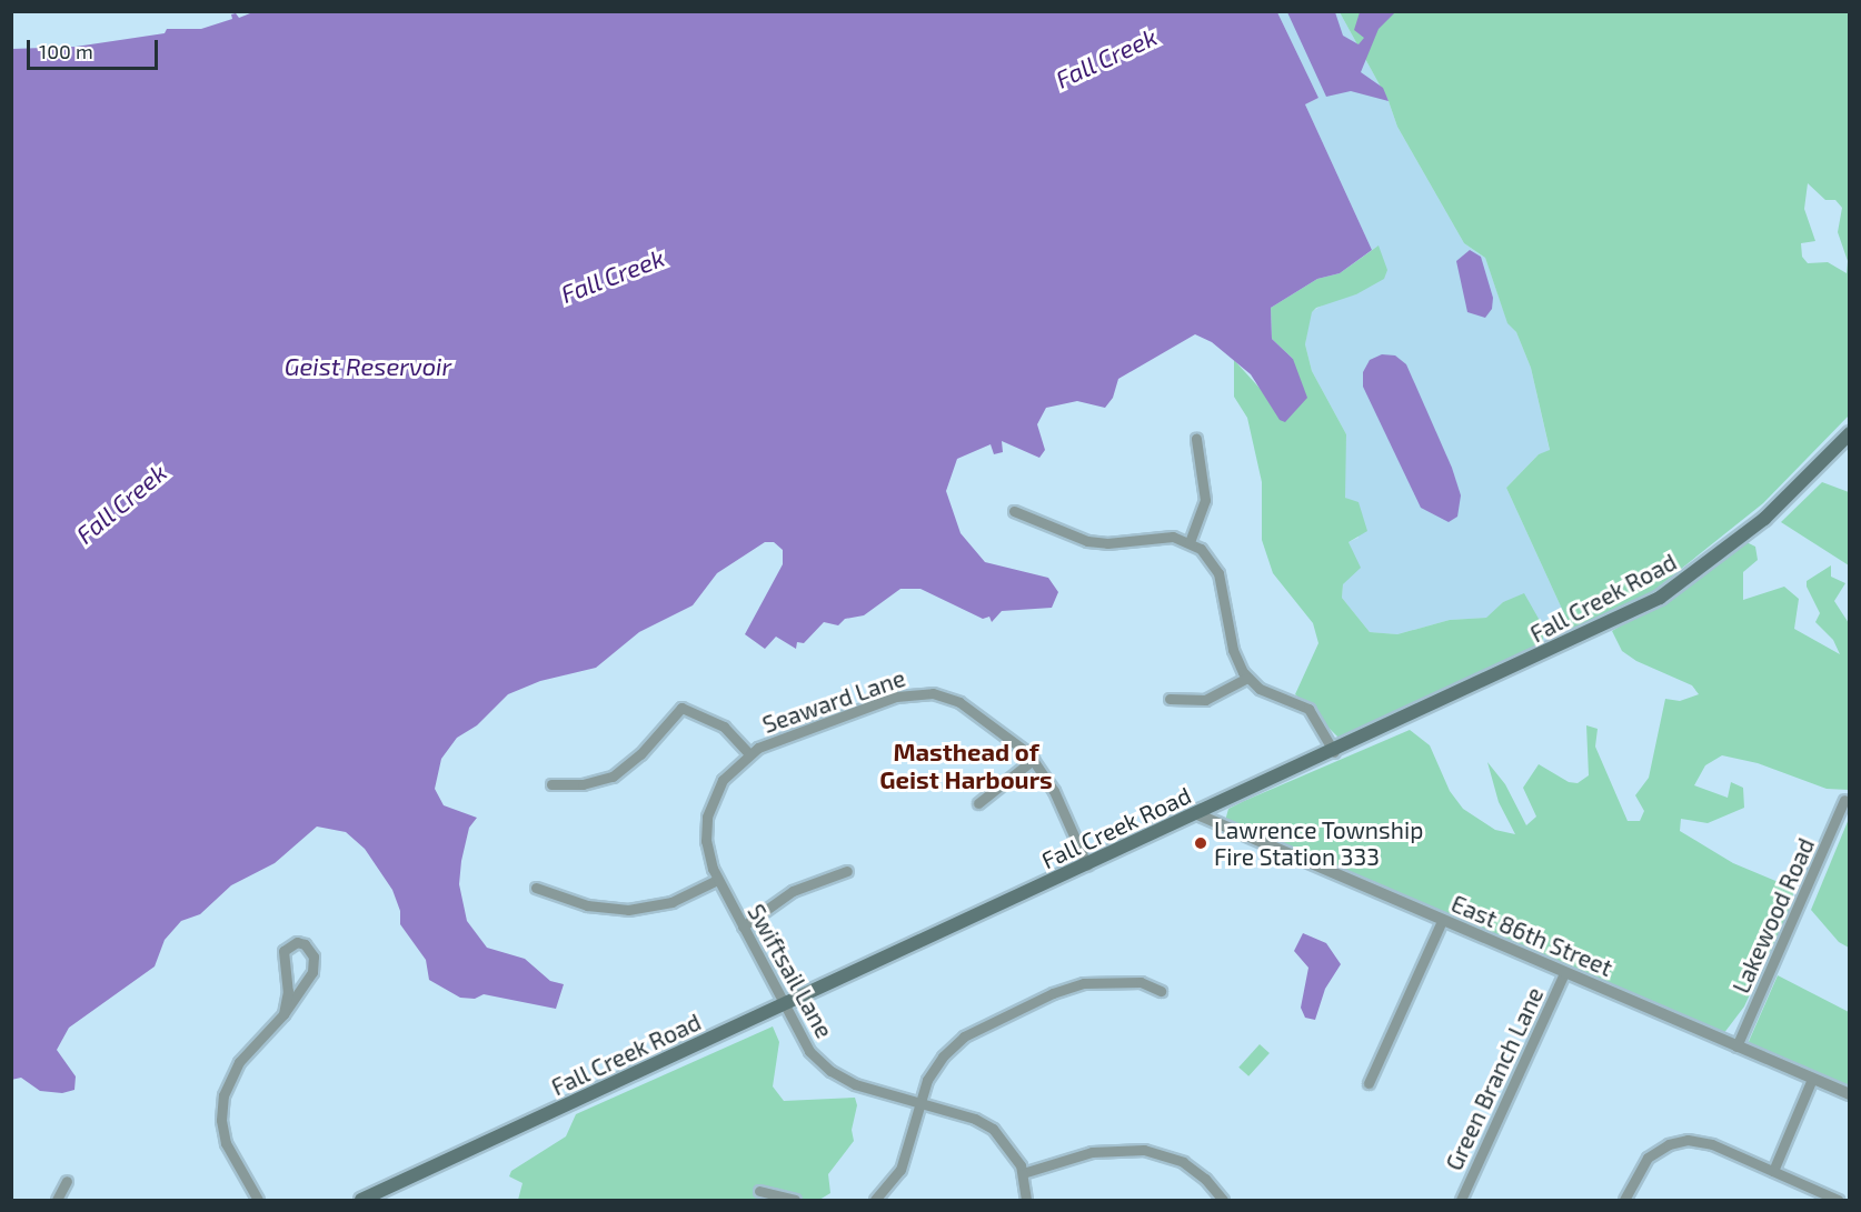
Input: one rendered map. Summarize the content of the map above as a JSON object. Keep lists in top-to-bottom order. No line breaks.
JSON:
{"streets":{"main road":["Fall Creek Road"],"street":["Seaward Lane","Lakewood Road","East 86th Street","Swiftsail Lane","Green Branch Lane"]},"crossings":[["Fall Creek Road","Seaward Lane"],["Fall Creek Road","East 86th Street"],["Fall Creek Road","Swiftsail Lane"],["Seaward Lane","Swiftsail Lane"],["Lakewood Road","East 86th Street"],["East 86th Street","Green Branch Lane"]],"districts":["Masthead of Geist Harbours"],"water":["Fall Creek","Geist Reservoir"],"places":["Lawrence Township Fire Station 333"],"scale_bar":"100 m"}
